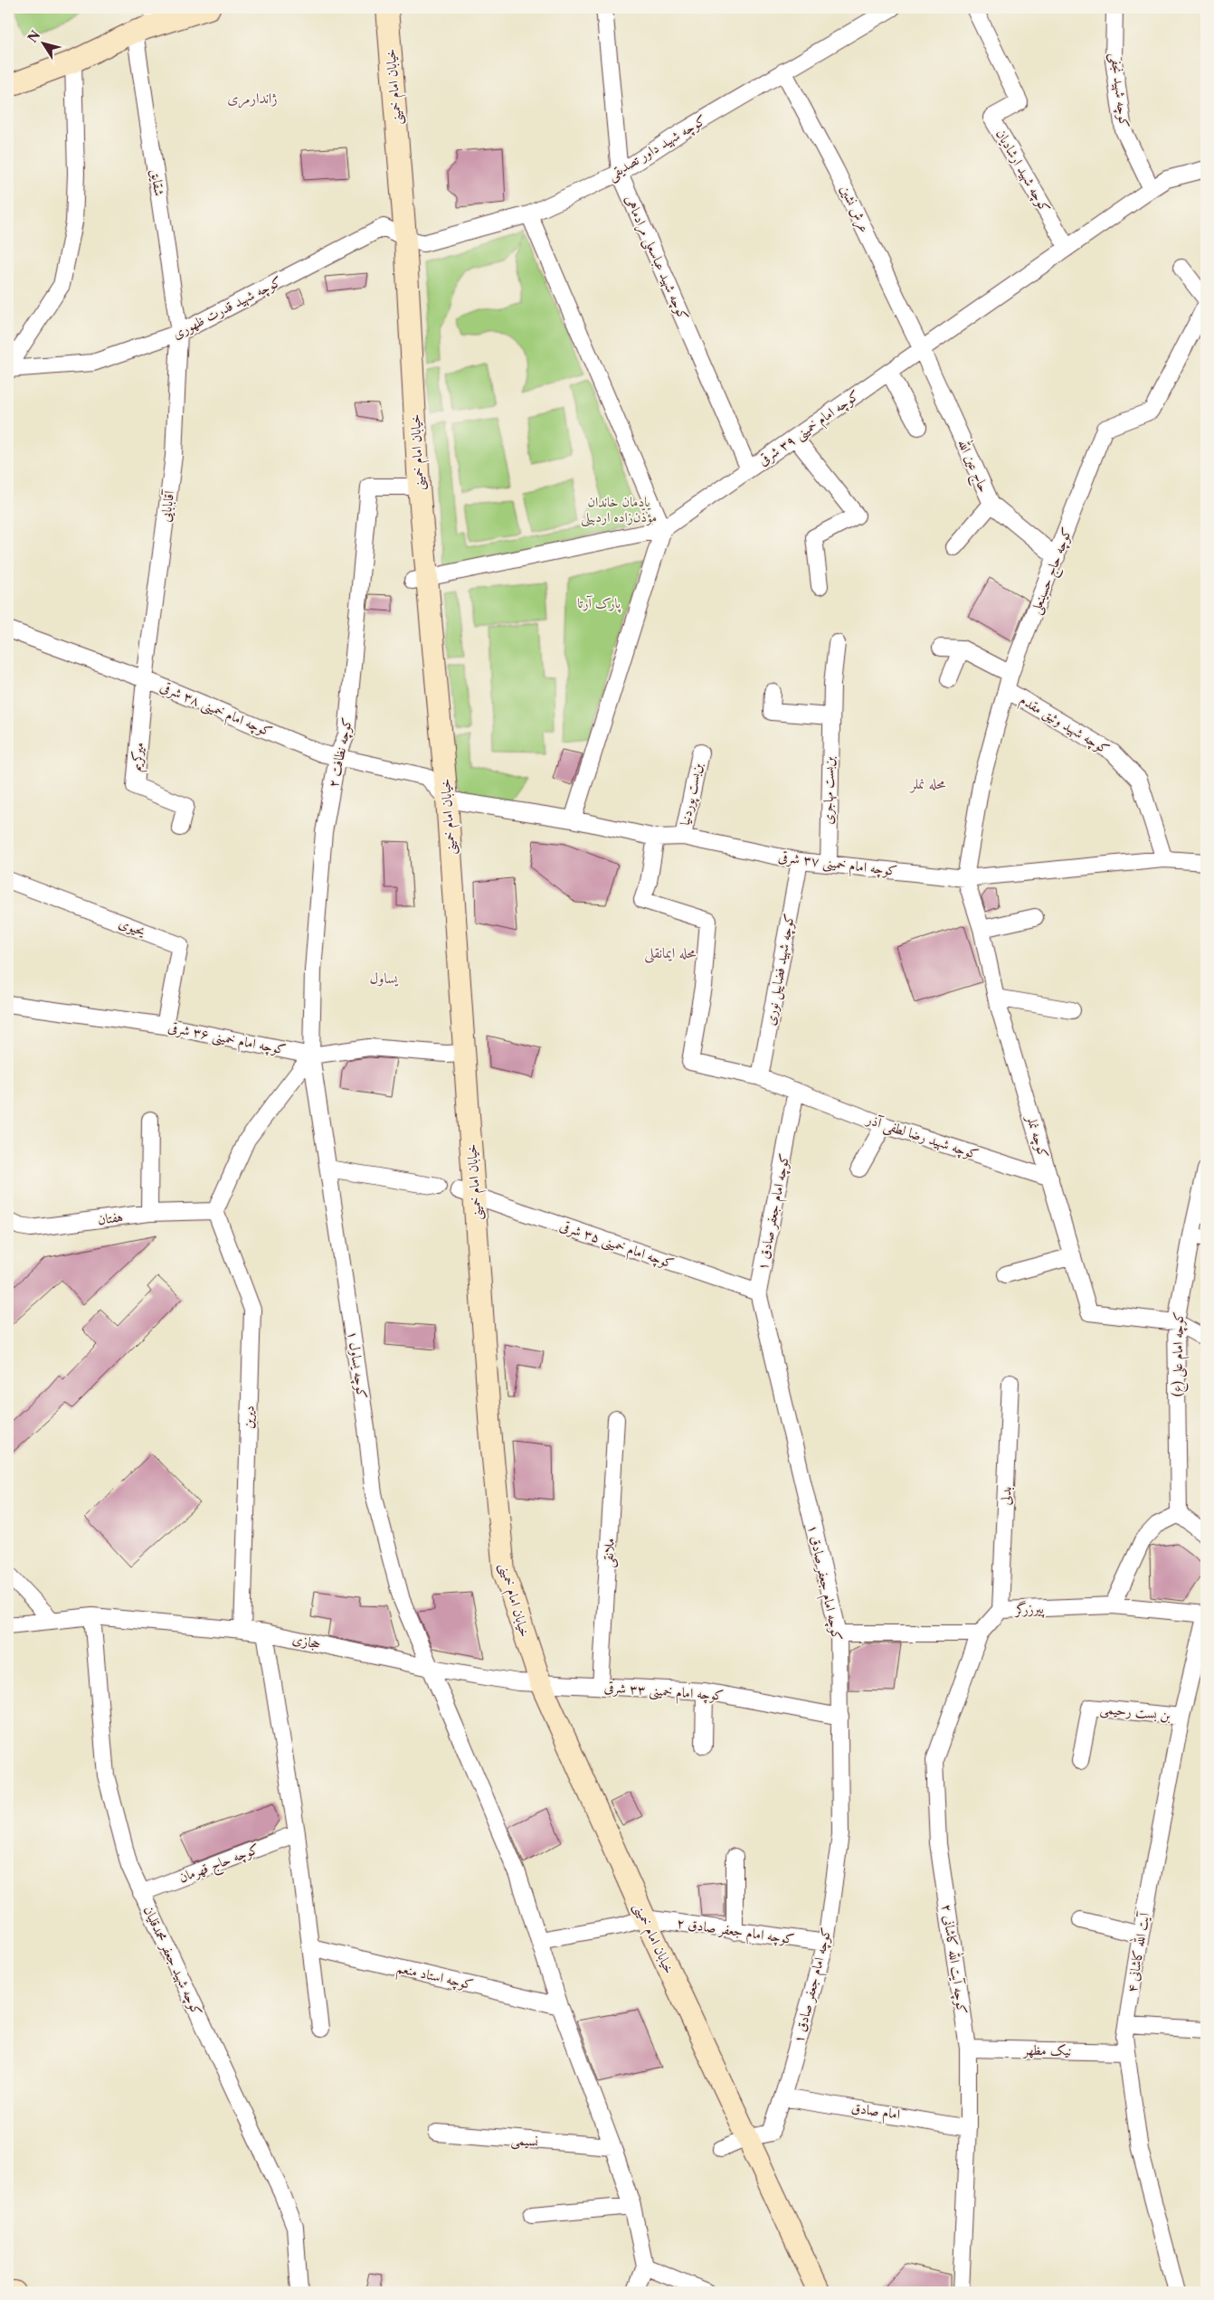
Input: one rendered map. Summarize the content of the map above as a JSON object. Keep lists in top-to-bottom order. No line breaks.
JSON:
{"streets":{"main road":["خیابان امام خمینی"],"street":["کوچه شهید نجفی","کوچه شهید داور تصدیقی","کوچه شهید ارشادیان","شقایق","عرش نشین","کوچه شهید عباسعلی مرادماهی","کوچه شهید قدرت ظهوری","کوچه امام خمینی ۳۹ شرقی","حاج عین الله","آقابابایی","کوچه حاج حسینعلی","کوچه امام خمینی ۳۸ شرقی","کوچه شهید وثیق مقدم","کوچه نظافت ۲","میرکریم","بن‌بست مهاجری","بن‌بست پوردنیا","کوچه امام خمینی ۳۷ شرقی","یحیوی","کوچه شهید فضاییل نوری","کوچه امام خمینی ۳۶ شرقی","کوچه شهید رضا لطفی آذر","کوچه نملر","کوچه امام جعفر صادق ۱","هفتان","کوچه امام خمینی ۳۵ شرقی","کوچه امام علی (ع)","کوچه یساول ۱","دیرین","بدلی","ملانقی","پیرزرگر","حجازی","کوچه امام خمینی ۳۳ شرقی","بن بست رحیمی","کوچه حاج قهرمان","کوچه امام جعفر صادق ۲","آیت الله کاشانی ۴","کوچه آیت الله کاشانی ۲","کوچه شهید جعفر محمدقلیان","کوچه استاد منعم","نیک مظهر","امام صادق","نسیمی"]},"crossings":[["خیابان امام خمینی","کوچه شهید داور تصدیقی"],["خیابان امام خمینی","کوچه امام خمینی ۳۹ شرقی"],["خیابان امام خمینی","کوچه امام خمینی ۳۸ شرقی"],["خیابان امام خمینی","کوچه نظافت ۲"],["خیابان امام خمینی","کوچه امام خمینی ۳۷ شرقی"],["خیابان امام خمینی","کوچه امام خمینی ۳۶ شرقی"],["خیابان امام خمینی","کوچه امام جعفر صادق ۱"],["خیابان امام خمینی","کوچه امام خمینی ۳۵ شرقی"],["خیابان امام خمینی","کوچه امام خمینی ۳۳ شرقی"],["خیابان امام خمینی","کوچه امام جعفر صادق ۲"],["کوچه شهید نجفی","کوچه امام خمینی ۳۹ شرقی"],["کوچه شهید داور تصدیقی","عرش نشین"],["کوچه شهید داور تصدیقی","کوچه شهید عباسعلی مرادماهی"],["کوچه شهید داور تصدیقی","کوچه شهید قدرت ظهوری"],["کوچه شهید ارشادیان","کوچه امام خمینی ۳۹ شرقی"],["شقایق","کوچه شهید قدرت ظهوری"],["شقایق","آقابابایی"],["عرش نشین","کوچه امام خمینی ۳۹ شرقی"],["عرش نشین","حاج عین الله"],["کوچه شهید عباسعلی مرادماهی","کوچه امام خمینی ۳۹ شرقی"],["کوچه شهید قدرت ظهوری","آقابابایی"],["کوچه امام خمینی ۳۹ شرقی","حاج عین الله"],["حاج عین الله","کوچه حاج حسینعلی"],["آقابابایی","کوچه امام خمینی ۳۸ شرقی"],["آقابابایی","میرکریم"],["کوچه حاج حسینعلی","کوچه شهید وثیق مقدم"],["کوچه حاج حسینعلی","کوچه امام خمینی ۳۷ شرقی"],["کوچه حاج حسینعلی","کوچه نملر"],["کوچه امام خمینی ۳۸ شرقی","کوچه نظافت ۲"],["کوچه امام خمینی ۳۸ شرقی","میرکریم"],["کوچه امام خمینی ۳۸ شرقی","کوچه امام خمینی ۳۷ شرقی"],["کوچه شهید وثیق مقدم","کوچه امام خمینی ۳۷ شرقی"],["کوچه نظافت ۲","کوچه امام خمینی ۳۶ شرقی"],["کوچه نظافت ۲","کوچه یساول ۱"],["بن‌بست مهاجری","کوچه امام خمینی ۳۷ شرقی"],["بن‌بست پوردنیا","کوچه امام خمینی ۳۷ شرقی"],["کوچه امام خمینی ۳۷ شرقی","کوچه شهید فضاییل نوری"],["کوچه امام خمینی ۳۷ شرقی","کوچه شهید رضا لطفی آذر"],["کوچه امام خمینی ۳۷ شرقی","کوچه نملر"],["یحیوی","کوچه امام خمینی ۳۶ شرقی"],["کوچه شهید فضاییل نوری","کوچه شهید رضا لطفی آذر"],["کوچه امام خمینی ۳۶ شرقی","کوچه یساول ۱"],["کوچه شهید رضا لطفی آذر","کوچه نملر"],["کوچه شهید رضا لطفی آذر","کوچه امام جعفر صادق ۱"],["کوچه نملر","کوچه امام علی (ع)"],["کوچه امام جعفر صادق ۱","کوچه امام خمینی ۳۵ شرقی"],["کوچه امام جعفر صادق ۱","کوچه امام خمینی ۳۳ شرقی"],["کوچه امام جعفر صادق ۱","کوچه امام جعفر صادق ۲"],["کوچه امام جعفر صادق ۱","امام صادق"],["هفتان","دیرین"],["کوچه یساول ۱","حجازی"],["کوچه یساول ۱","کوچه استاد منعم"],["کوچه یساول ۱","نسیمی"],["دیرین","حجازی"],["بدلی","پیرزرگر"],["ملانقی","کوچه امام خمینی ۳۳ شرقی"],["پیرزرگر","آیت الله کاشانی ۴"],["پیرزرگر","کوچه آیت الله کاشانی ۲"],["حجازی","کوچه امام خمینی ۳۳ شرقی"],["حجازی","کوچه شهید جعفر محمدقلیان"],["بن بست رحیمی","آیت الله کاشانی ۴"],["کوچه حاج قهرمان","کوچه شهید جعفر محمدقلیان"],["آیت الله کاشانی ۴","نیک مظهر"],["کوچه آیت الله کاشانی ۲","نیک مظهر"],["کوچه آیت الله کاشانی ۲","امام صادق"]],"districts":["ژاندارمری","محله نملر","محله ایمانقلی","یساول"],"parks":["یادمان خاندان مؤذّن‌زاده اردبیلی","پارک آرتا"],"north":"top left"}
